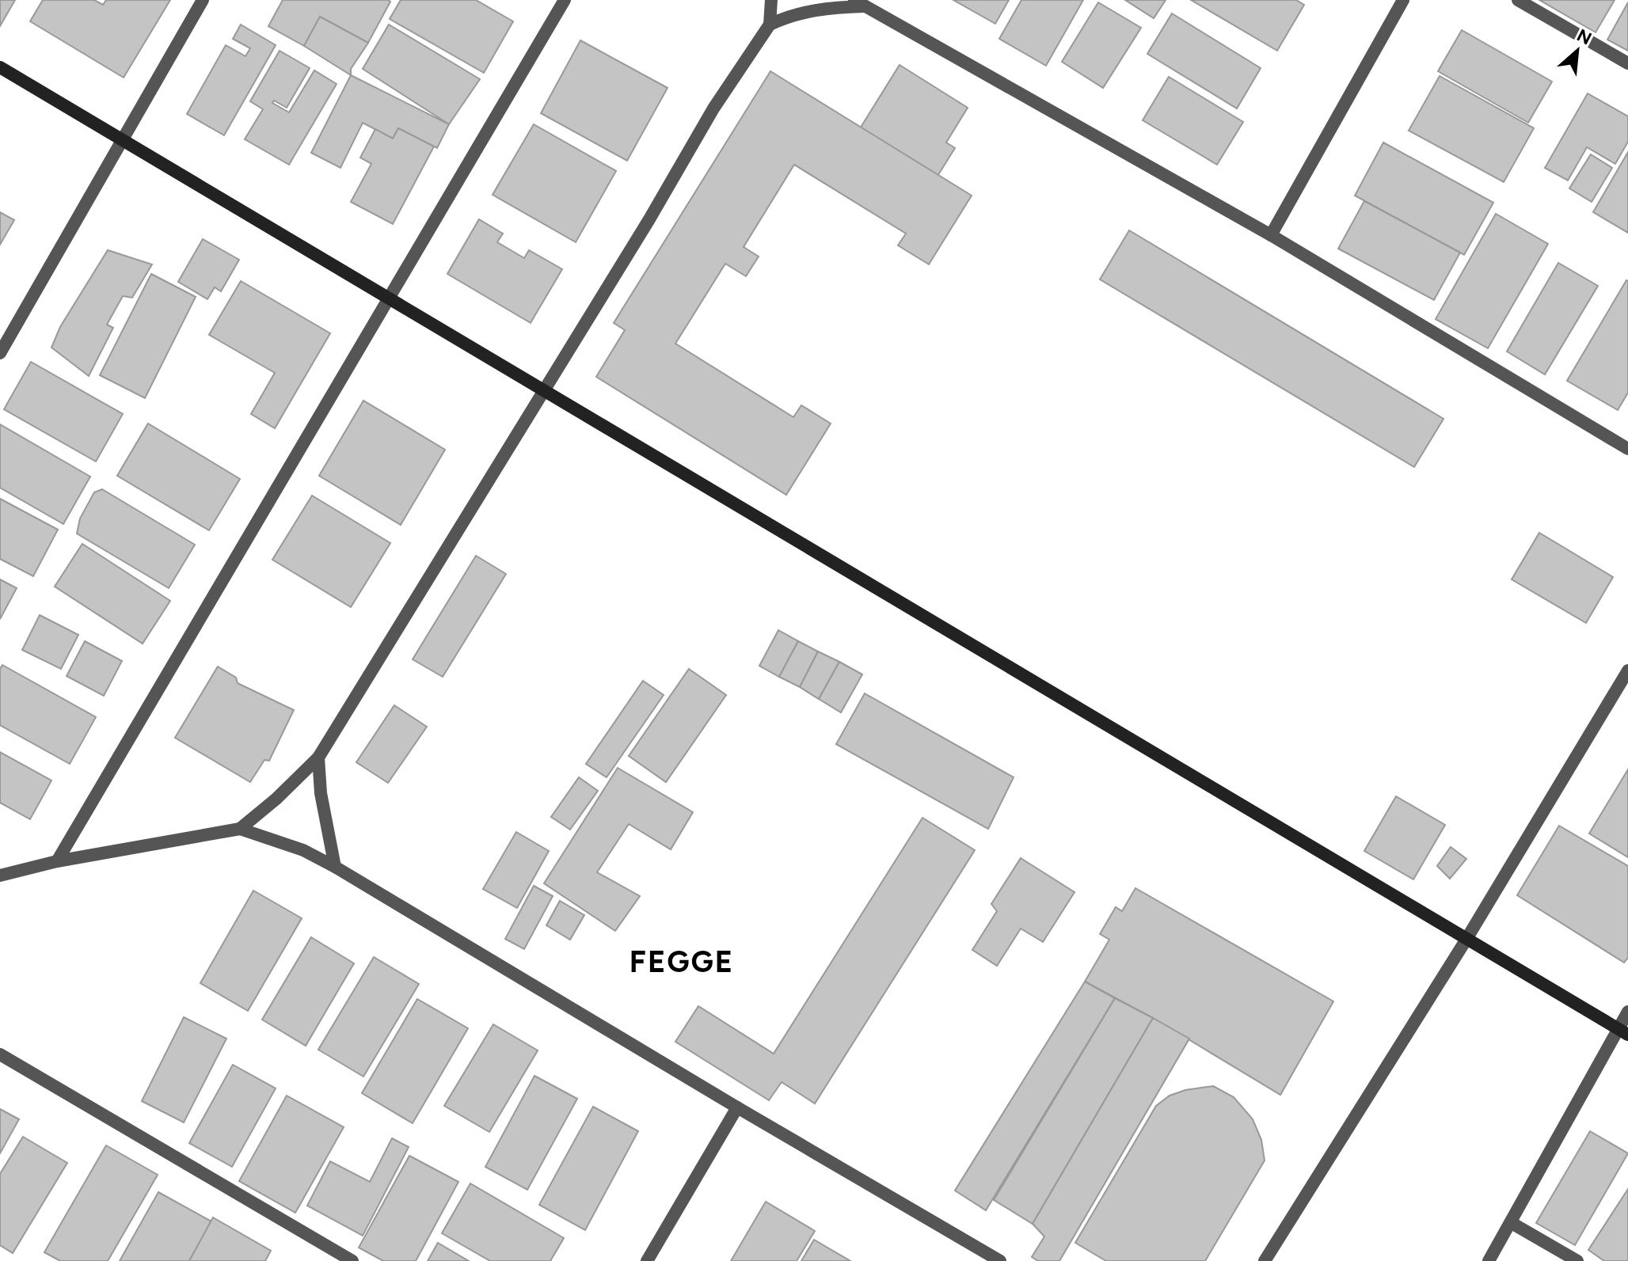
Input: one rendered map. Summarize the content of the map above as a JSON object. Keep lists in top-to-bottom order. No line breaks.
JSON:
{"districts":["FEGGE"],"north":"top right"}
